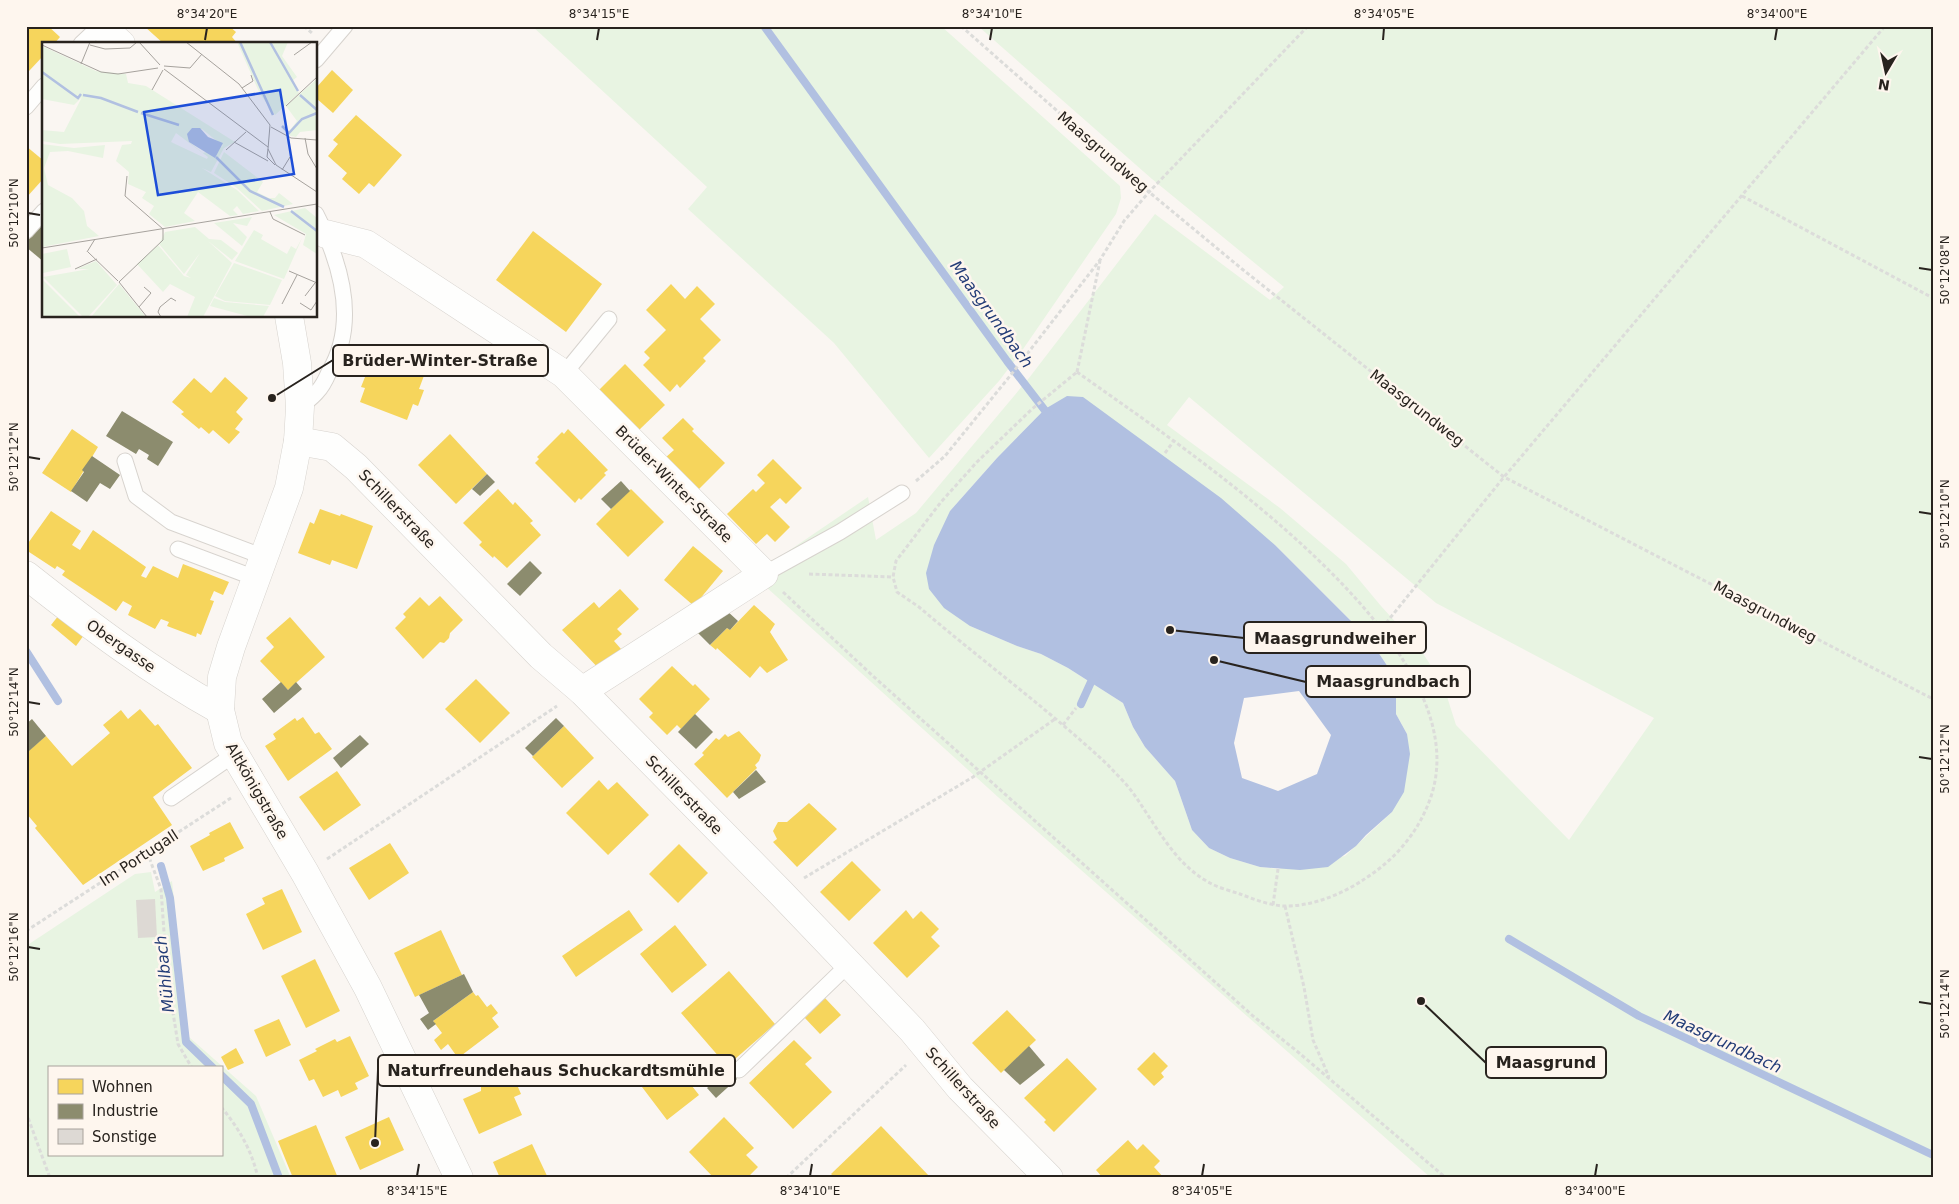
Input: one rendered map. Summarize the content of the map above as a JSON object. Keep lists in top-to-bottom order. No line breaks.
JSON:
{"streets":{"street":["Brüder-Winter-Straße","Schillerstraße","Obergasse","Altkönigstraße"],"path":["Maasgrundweg","Im Portugall"]},"crossings":[["Schillerstraße","Altkönigstraße"],["Obergasse","Altkönigstraße"],["Altkönigstraße","Im Portugall"]],"water":["Maasgrundbach","Mühlbach"],"places":["Brüder-Winter-Straße","Maasgrundweiher","Maasgrundbach","Maasgrund","Naturfreundehaus Schuckardtsmühle"],"legend":["Wohnen","Industrie","Sonstige"],"north":"bottom","coordinates":["8°34'20\"E","8°34'15\"E","8°34'10\"E","8°34'05\"E","8°34'00\"E","50°12'10\"N","50°12'08\"N","50°12'12\"N","50°12'14\"N","50°12'16\"N"]}
